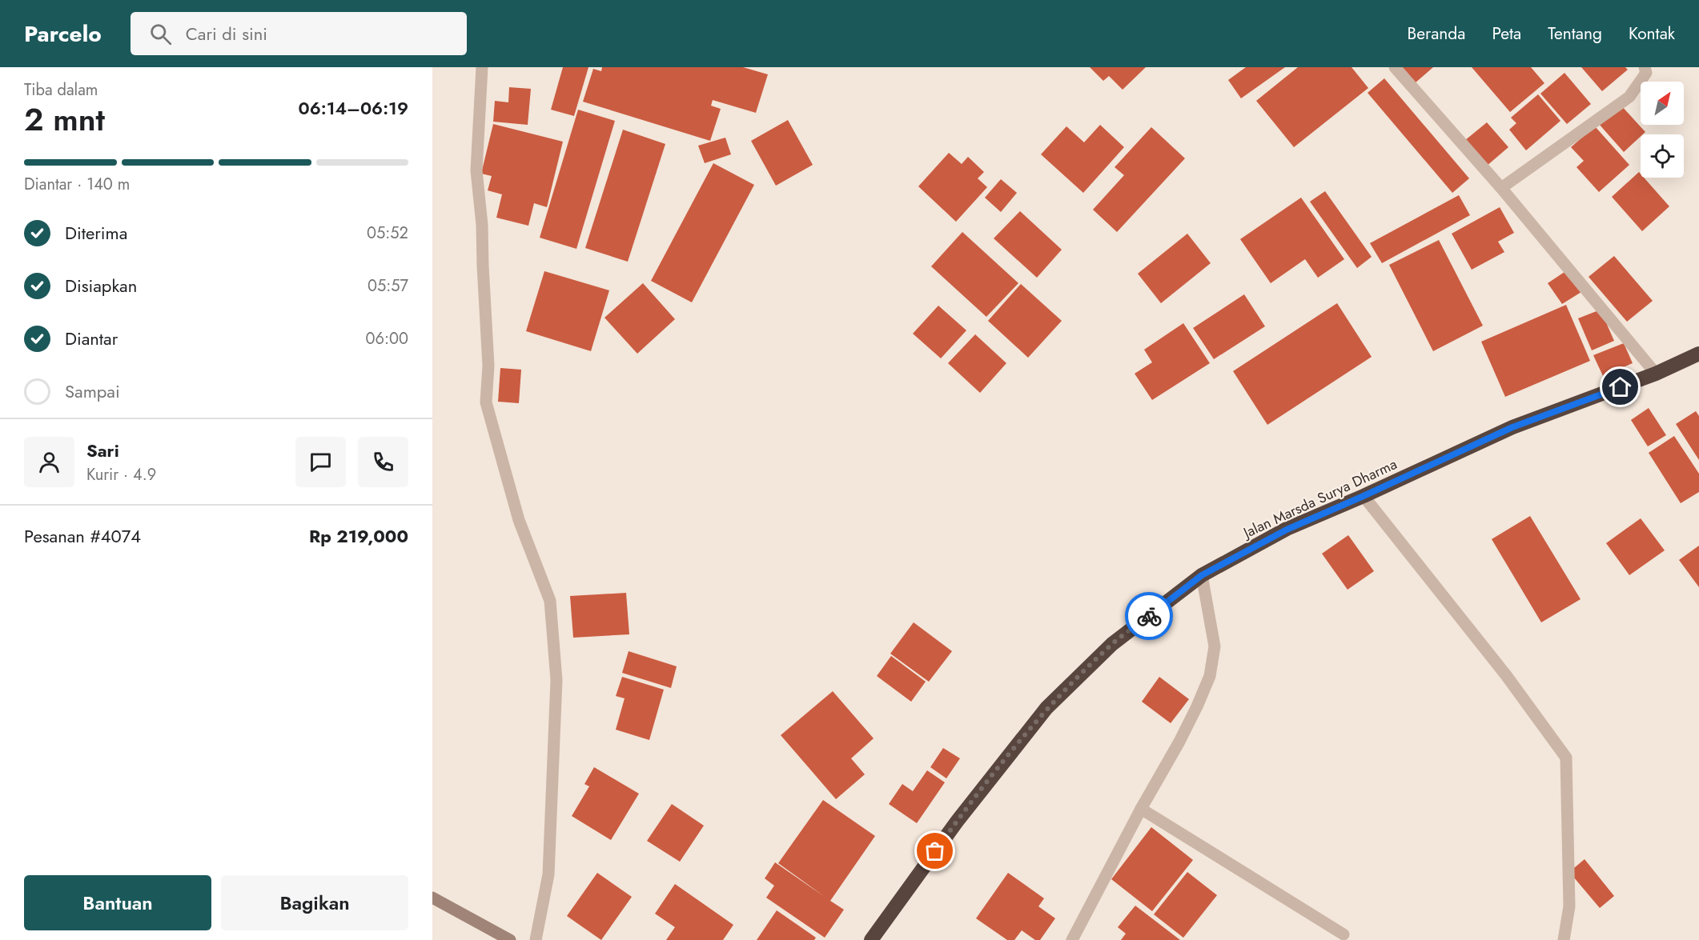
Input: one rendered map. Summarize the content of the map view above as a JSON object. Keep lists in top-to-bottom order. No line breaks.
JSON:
{"streets":{"highway":["Jalan Marsda Surya Dharma"]},"north":"top right","page":{"header":"Parcelo","search":"Cari di sini","nav":["Beranda","Peta","Tentang","Kontak"],"heading":["2 mnt","Tiba dalam","06:14–06:19"],"panel":["Sari","Kurir · 4.9","Pesanan #4074","Rp 219,000"],"bar":"Diantar · 140 m","list":[["Diterima","05:52"],["Disiapkan","05:57"],["Diantar","06:00"],"Sampai"],"buttons":["Bantuan","Bagikan"]}}
